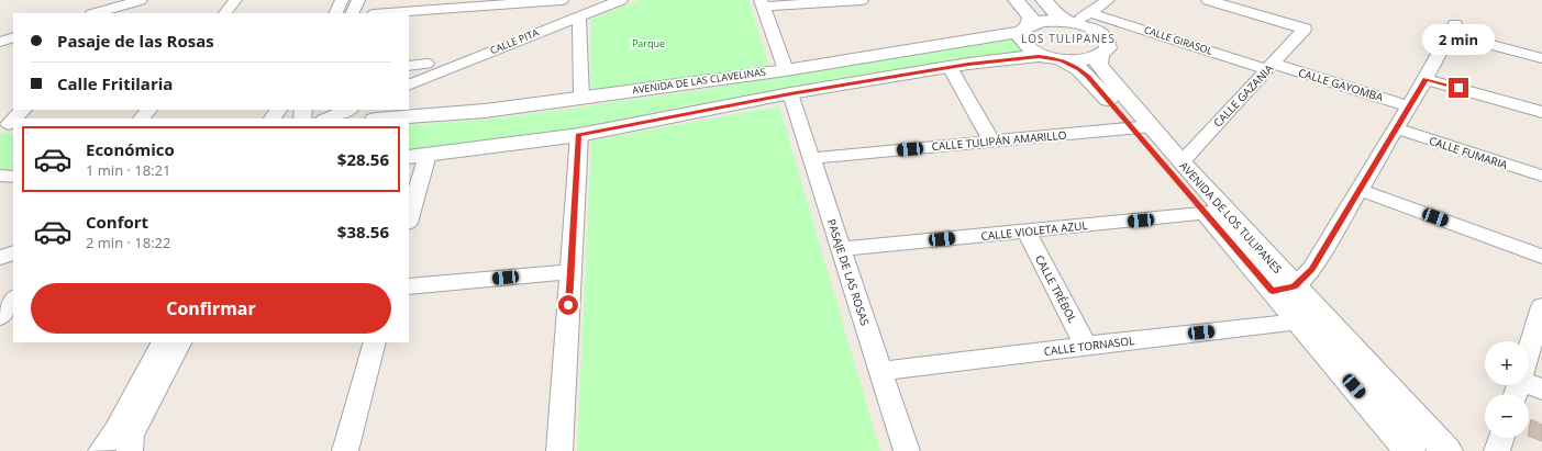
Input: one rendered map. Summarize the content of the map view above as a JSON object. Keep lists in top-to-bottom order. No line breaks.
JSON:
{"streets":{"street":["CALLE GIRASOL","CALLE PITA","AVENIDA DE LAS CLAVELINAS","CALLE GAYOMBA","CALLE GAZANIA","CALLE TULIPÁN AMARILLO","CALLE FUMARIA","AVENIDA DE LOS TULIPANES","CALLE VIOLETA AZUL","PASAJE DE LAS ROSAS","CALLE TRÉBOL","CALLE TORNASOL"]},"crossings":[["CALLE GIRASOL","AVENIDA DE LAS CLAVELINAS"],["CALLE GIRASOL","CALLE GAYOMBA"],["CALLE GIRASOL","CALLE GAZANIA"],["AVENIDA DE LAS CLAVELINAS","AVENIDA DE LOS TULIPANES"],["CALLE GAYOMBA","CALLE GAZANIA"],["CALLE GAZANIA","AVENIDA DE LOS TULIPANES"],["CALLE TULIPÁN AMARILLO","AVENIDA DE LOS TULIPANES"],["CALLE TULIPÁN AMARILLO","PASAJE DE LAS ROSAS"],["AVENIDA DE LOS TULIPANES","CALLE VIOLETA AZUL"],["AVENIDA DE LOS TULIPANES","CALLE TORNASOL"],["CALLE VIOLETA AZUL","PASAJE DE LAS ROSAS"],["CALLE VIOLETA AZUL","CALLE TRÉBOL"],["PASAJE DE LAS ROSAS","CALLE TORNASOL"],["CALLE TRÉBOL","CALLE TORNASOL"]],"districts":["LOS TULIPANES"],"parks":["Parque"],"page":{"banner":["Pasaje de las Rosas","Calle Fritilaria"],"bubble":"2 min","list":[{"name":"Económico","note":"1 min · 18:21","value":"$28.56"},{"name":"Confort","note":"2 min · 18:22","value":"$38.56"}],"buttons":"Confirmar","map_buttons":["+","−"]}}
